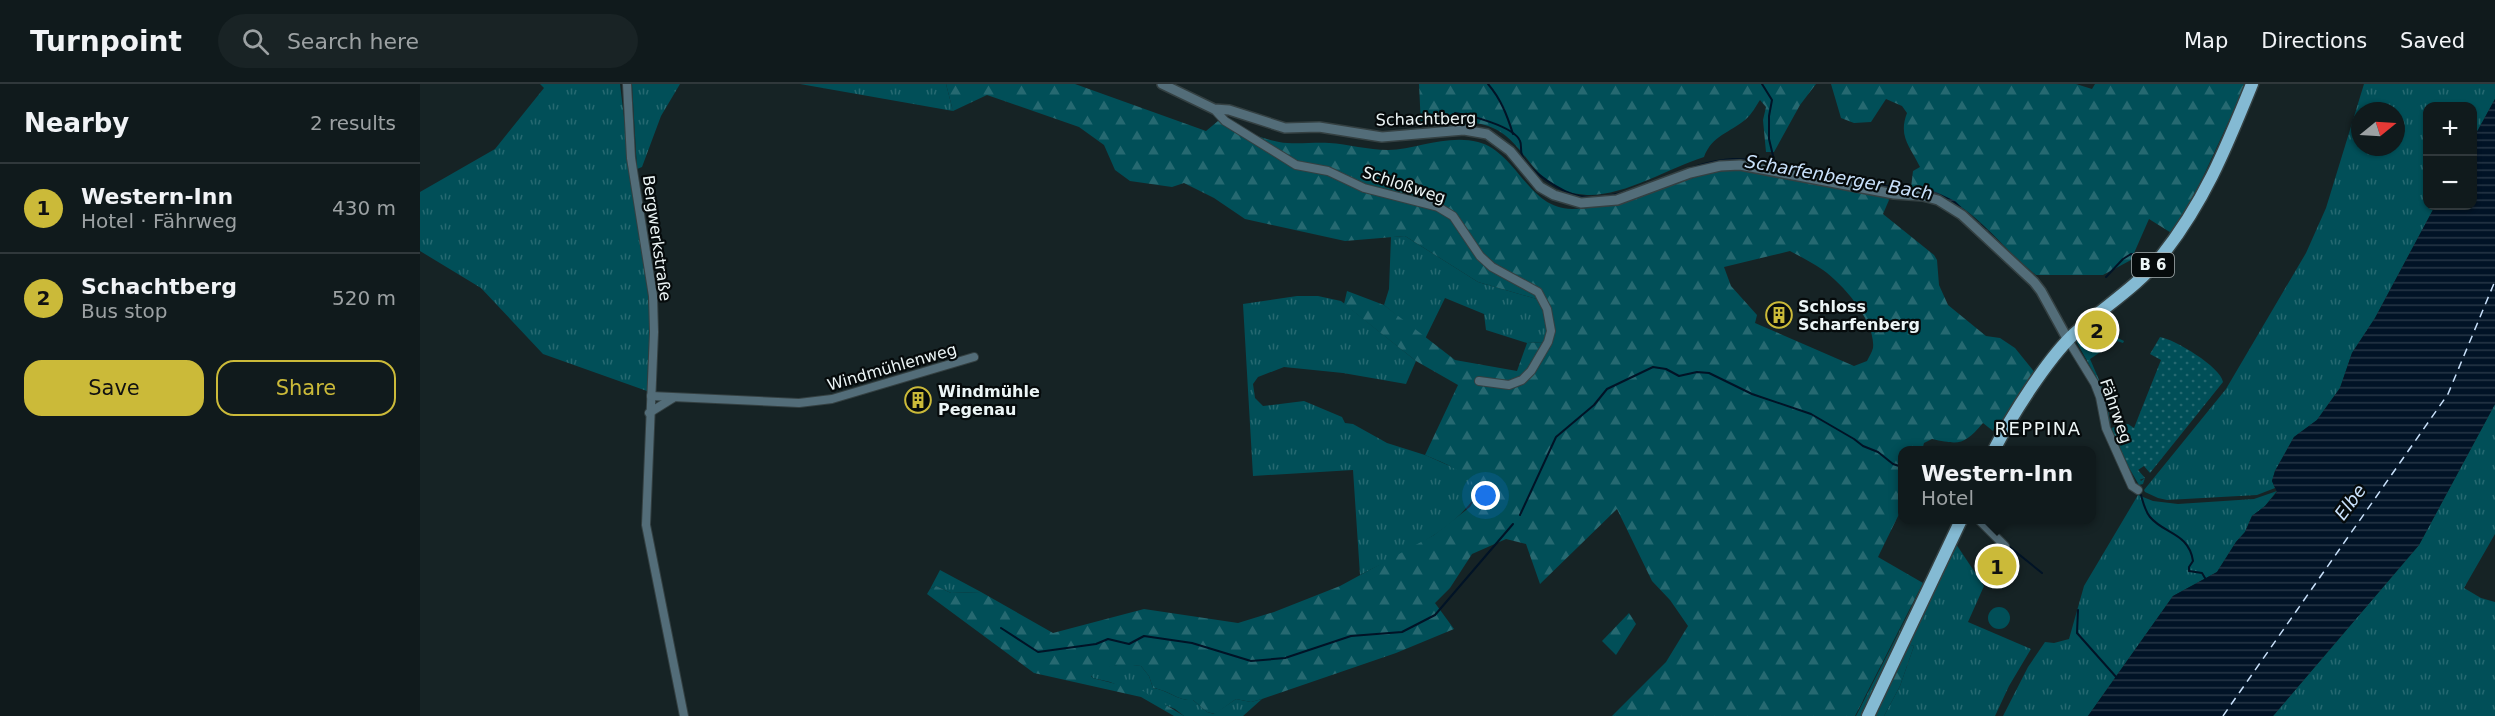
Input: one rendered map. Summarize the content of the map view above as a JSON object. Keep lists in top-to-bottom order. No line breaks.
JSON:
{"streets":{"main road":["B 6"],"street":["Schachtberg","Schloßweg","Bergwerkstraße","Windmühlenweg","Fährweg"]},"crossings":[["Schachtberg","Schloßweg"],["Schachtberg","B 6"],["Schachtberg","Fährweg"],["Bergwerkstraße","Windmühlenweg"],["B 6","Fährweg"]],"districts":["REPPINA"],"water":["Scharfenberger Bach","Elbe"],"places":{"building":["Schloss Scharfenberg","Windmühle Pegenau"]},"north":"right","page":{"header":"Turnpoint","search":"Search here","nav":["Map","Directions","Saved"],"heading":["Nearby","2 results"],"map_buttons":["+","−"],"list":[{"mark":"1","name":"Western-Inn","note":"Hotel · Fährweg","value":"430 m"},{"mark":"2","name":"Schachtberg","note":"Bus stop","value":"520 m"}],"pins":["2","1"],"buttons":["Save","Share"],"popup":["Western-Inn","Hotel"]}}
